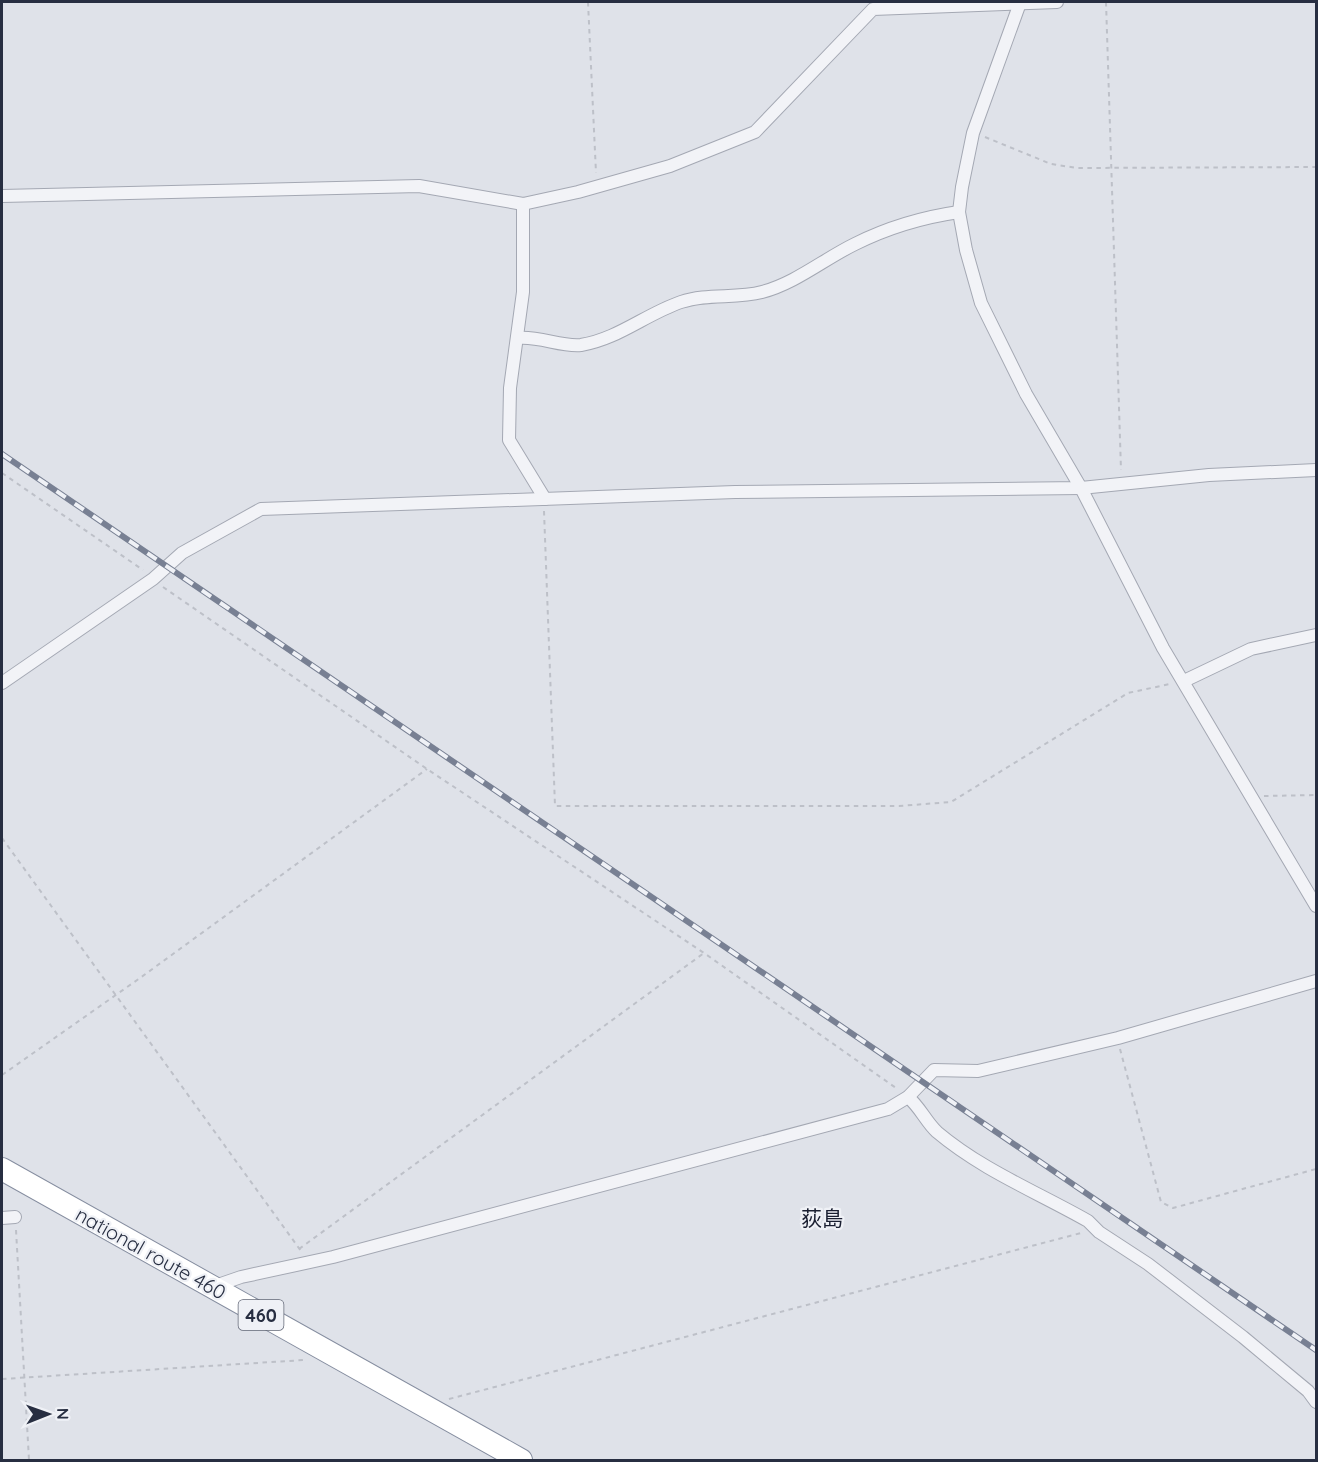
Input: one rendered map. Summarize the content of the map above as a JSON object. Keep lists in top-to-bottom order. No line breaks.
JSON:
{"streets":{"highway":["national route 460","460"]},"districts":["荻島"],"north":"right"}
